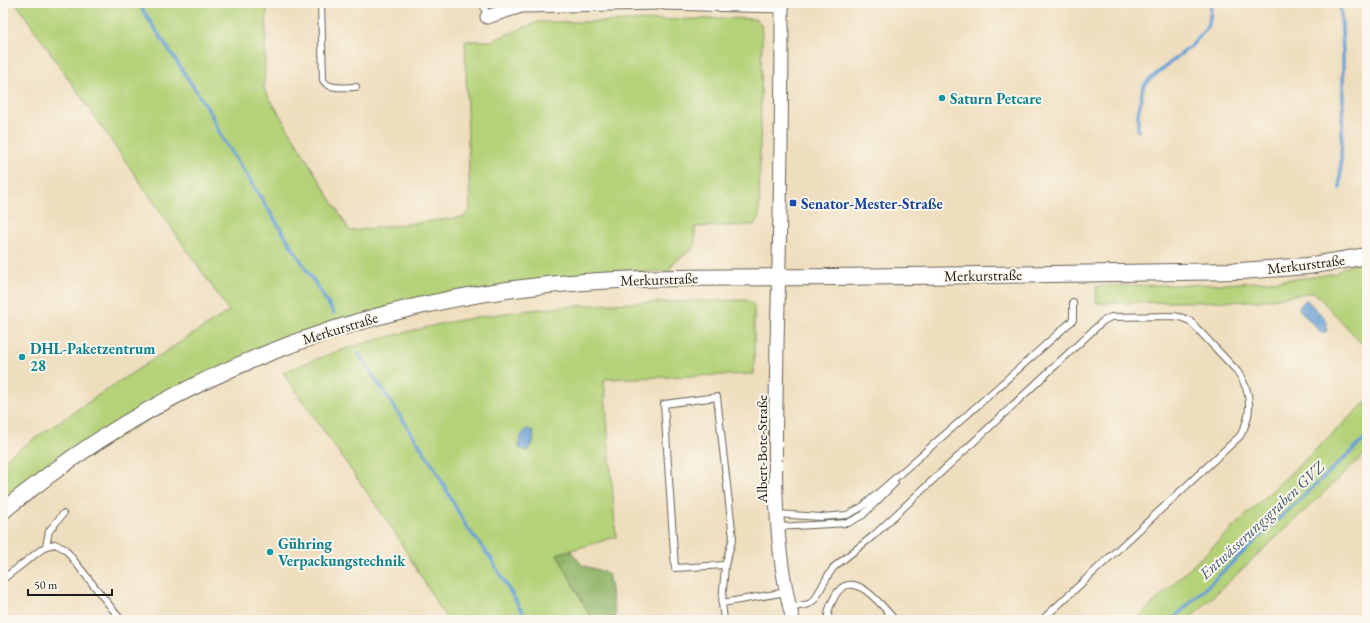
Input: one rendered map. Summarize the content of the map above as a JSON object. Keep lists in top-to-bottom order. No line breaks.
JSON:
{"streets":{"street":["Merkurstraße","Albert-Bote-Straße"]},"crossings":[["Merkurstraße","Albert-Bote-Straße"]],"water":["Entwässerungsgraben GVZ"],"places":{"other":["Saturn Petcare","DHL-Paketzentrum 28","Gühring Verpackungstechnik"],"transit":["Senator-Mester-Straße"]},"scale_bar":"50 m"}
